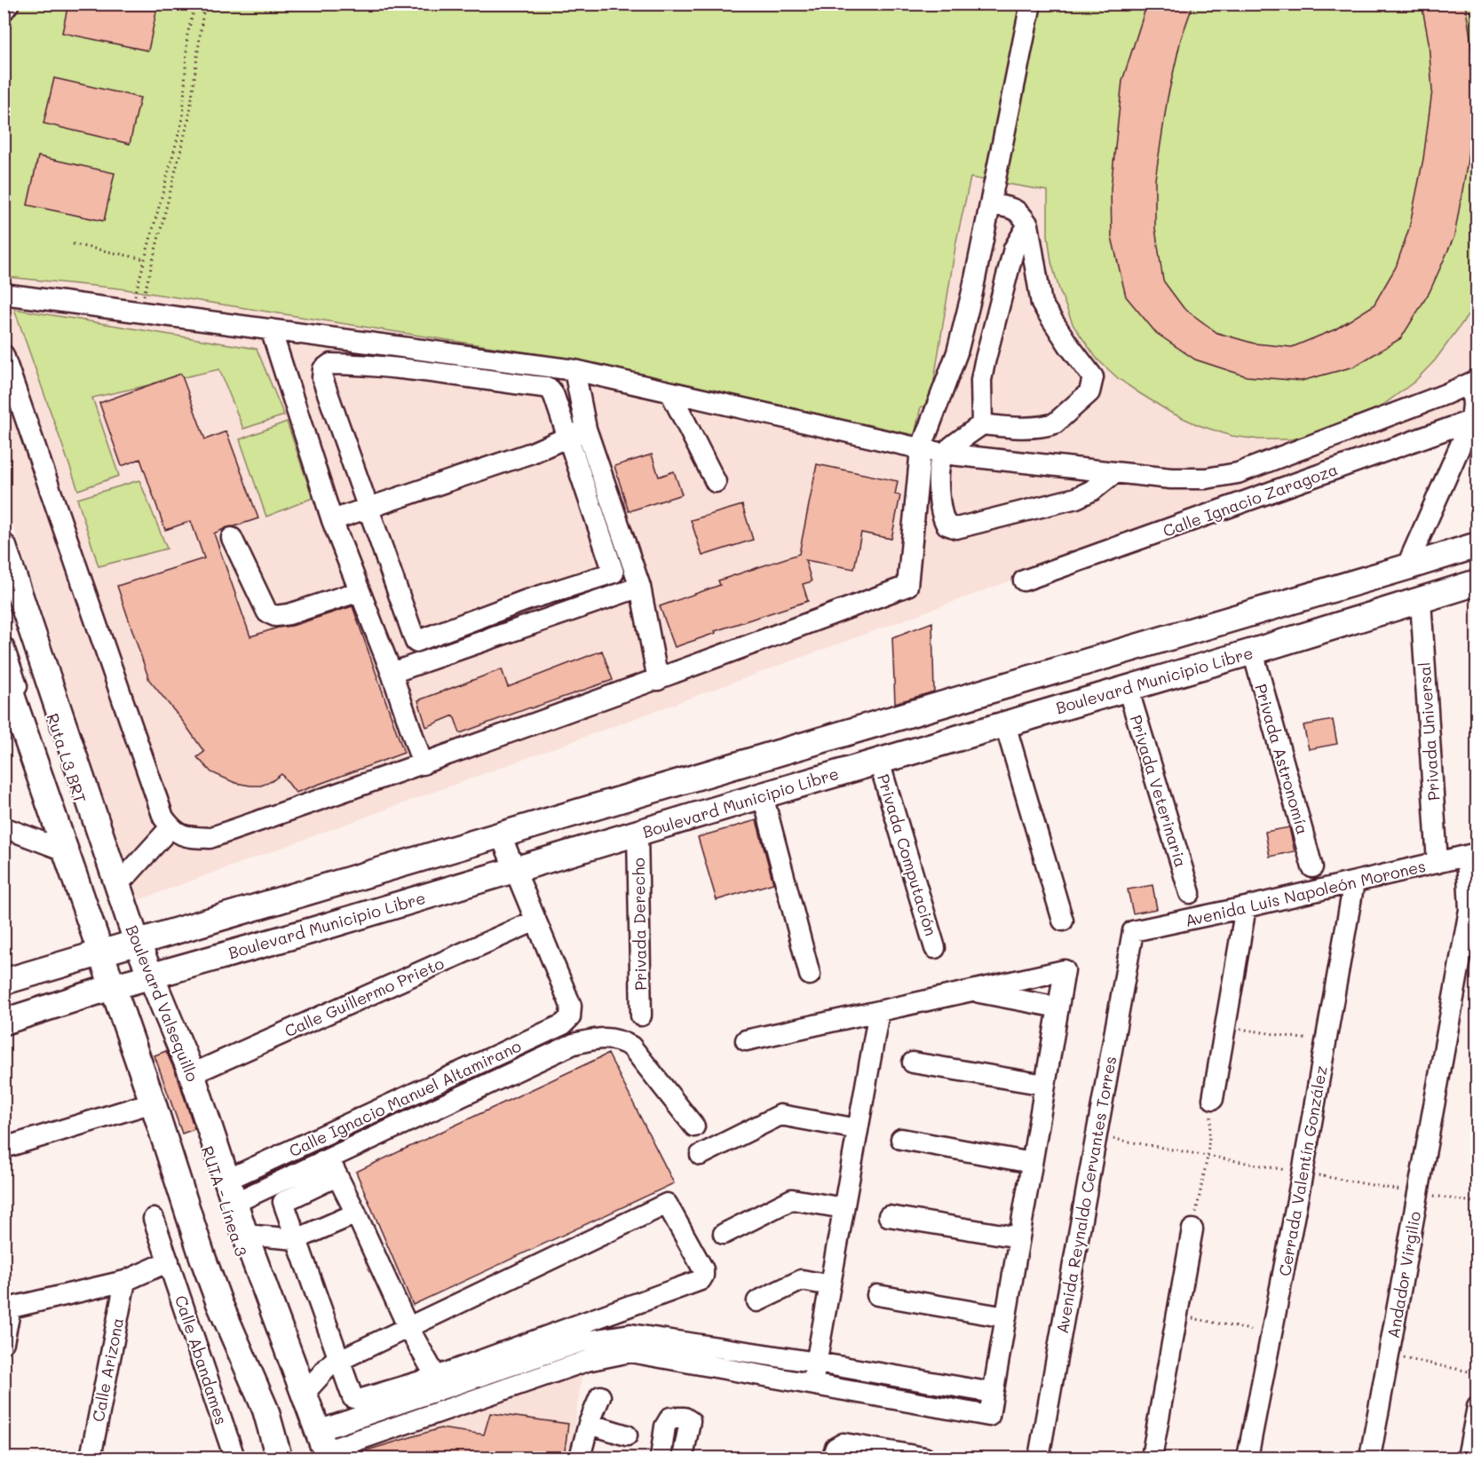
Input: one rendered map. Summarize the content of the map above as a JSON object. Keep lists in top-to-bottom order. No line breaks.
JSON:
{"streets":{"main road":["Boulevard Municipio Libre","Boulevard Valsequillo"],"street":["Calle Ignacio Zaragoza","Privada Universal","Ruta L3 BRT","Privada Astronomía","Privada Veterinaria","Privada Computación","Avenida Luis Napoleón Morones","Privada Derecho","Calle Guillermo Prieto","Calle Ignacio Manuel Altamirano","Cerrada Valentín González","Avenida Reynaldo Cervantes Torres","RUTA - Línea 3","Andador Virgilio","Calle Abandames","Calle Arizona"]},"crossings":[["Boulevard Municipio Libre","Privada Universal"],["Boulevard Municipio Libre","Privada Astronomía"],["Boulevard Municipio Libre","Privada Veterinaria"],["Boulevard Municipio Libre","Privada Computación"],["Boulevard Municipio Libre","Privada Derecho"],["Boulevard Municipio Libre","Boulevard Valsequillo"],["Boulevard Municipio Libre","RUTA - Línea 3"],["Privada Universal","Avenida Luis Napoleón Morones"],["Ruta L3 BRT","Boulevard Valsequillo"],["Avenida Luis Napoleón Morones","Cerrada Valentín González"],["Avenida Luis Napoleón Morones","Avenida Reynaldo Cervantes Torres"],["Avenida Luis Napoleón Morones","Andador Virgilio"],["Calle Guillermo Prieto","Boulevard Valsequillo"],["Calle Guillermo Prieto","Calle Ignacio Manuel Altamirano"],["Boulevard Valsequillo","Calle Ignacio Manuel Altamirano"],["Boulevard Valsequillo","RUTA - Línea 3"]]}
